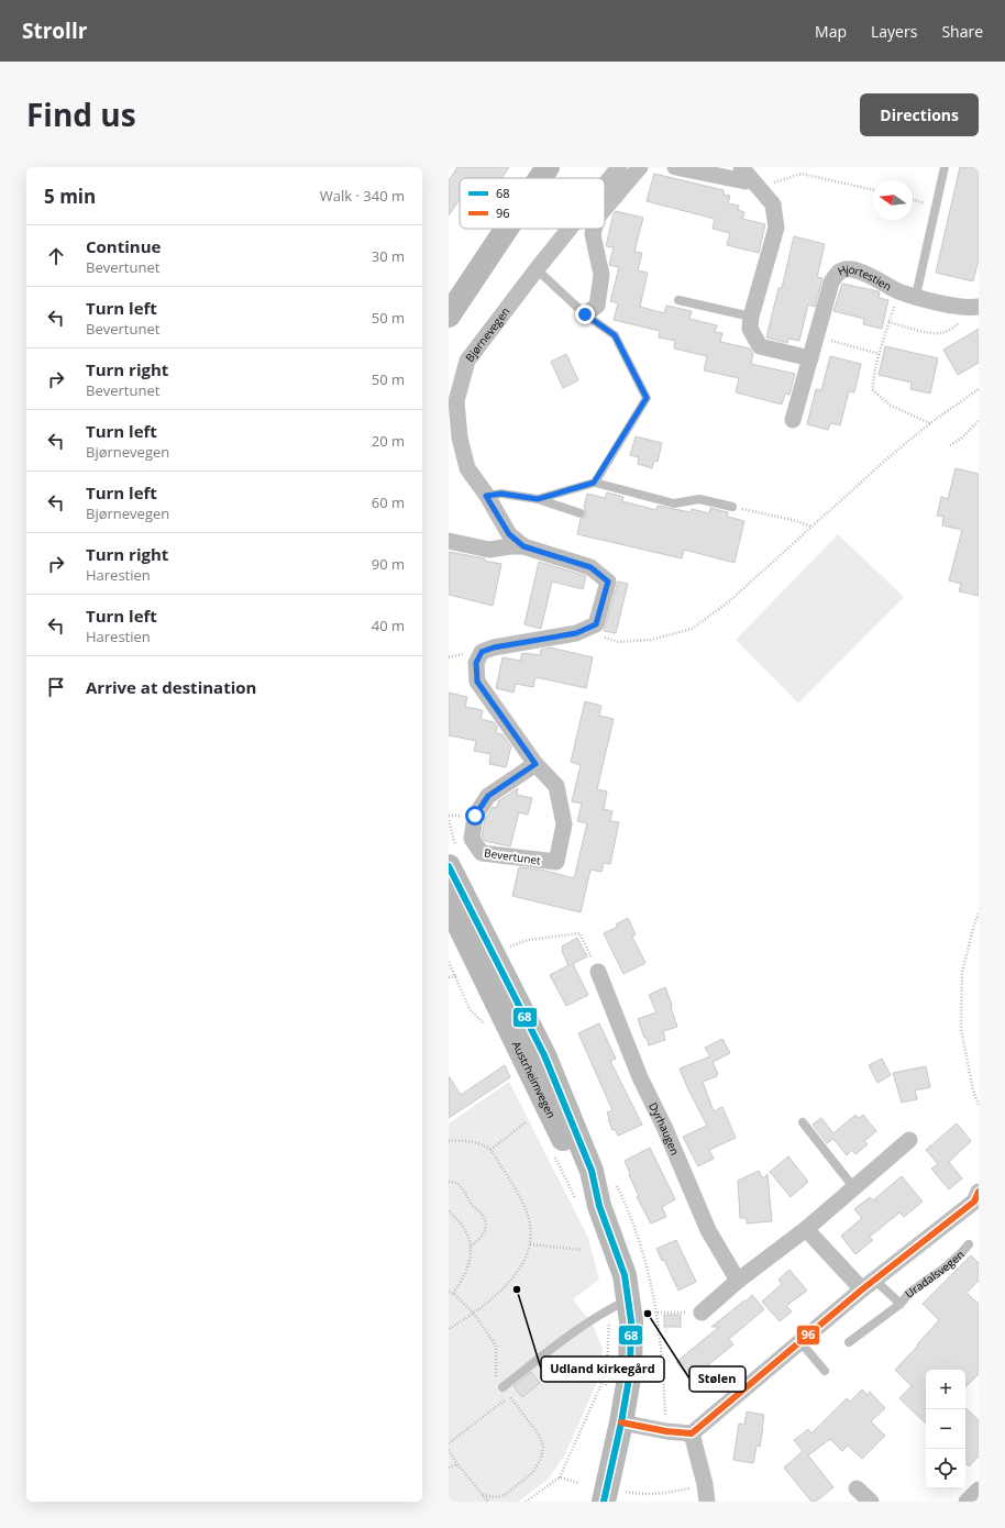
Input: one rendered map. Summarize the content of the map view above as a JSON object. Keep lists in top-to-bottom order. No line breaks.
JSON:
{"streets":{"main road":["Austrheimvegen"],"street":["Hjortestien","Bjørnevegen","Bevertunet","Dyrhaugen"],"lane":["Uradalsvegen"]},"crossings":[["Bjørnevegen","Bevertunet"]],"places":["Udland kirkegård","Stølen"],"lines":["transit line 68","transit line 96"],"legend":["68","96"],"north":"left","page":{"header":"Strollr","nav":["Map","Layers","Share"],"title":"Find us","buttons":"Directions","heading":["5 min","Walk · 340 m"],"list":[["Continue","Bevertunet","30 m"],["Turn left","Bevertunet","50 m"],["Turn right","Bevertunet","50 m"],["Turn left","Bjørnevegen","20 m"],["Turn left","Bjørnevegen","60 m"],["Turn right","Harestien","90 m"],["Turn left","Harestien","40 m"],"Arrive at destination"],"map_buttons":["+","−"]}}
